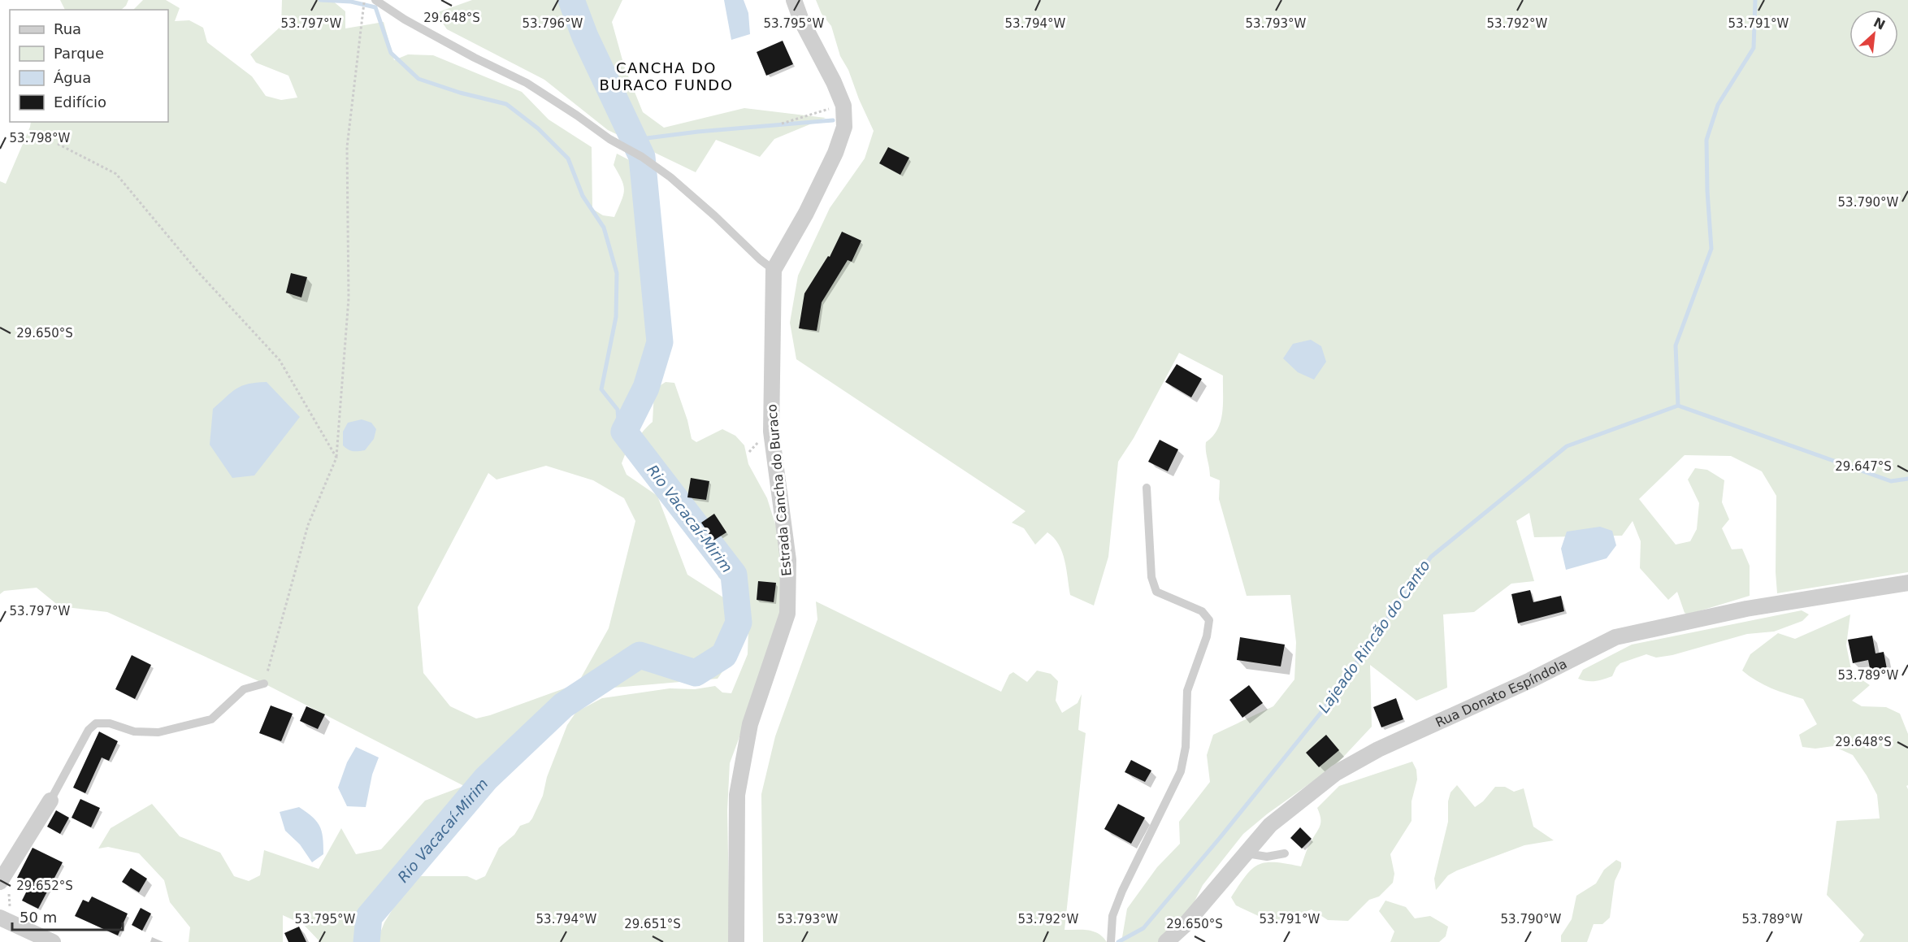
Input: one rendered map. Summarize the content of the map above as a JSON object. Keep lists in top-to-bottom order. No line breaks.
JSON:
{"streets":{"street":["Estrada Cancha do Buraco","Rua Donato Espíndola"]},"districts":["CANCHA DO BURACO FUNDO"],"water":["Rio Vacacaí-Mirim","Lajeado Rincão do Canto"],"legend":["Rua","Parque","Água","Edifício"],"scale_bar":"50 m","north":"top right","coordinates":["29.648°S","53.797°W","53.796°W","53.795°W","53.794°W","53.793°W","53.792°W","53.791°W","53.798°W","53.790°W","29.650°S","29.647°S","53.789°W","29.652°S","29.651°S"]}
